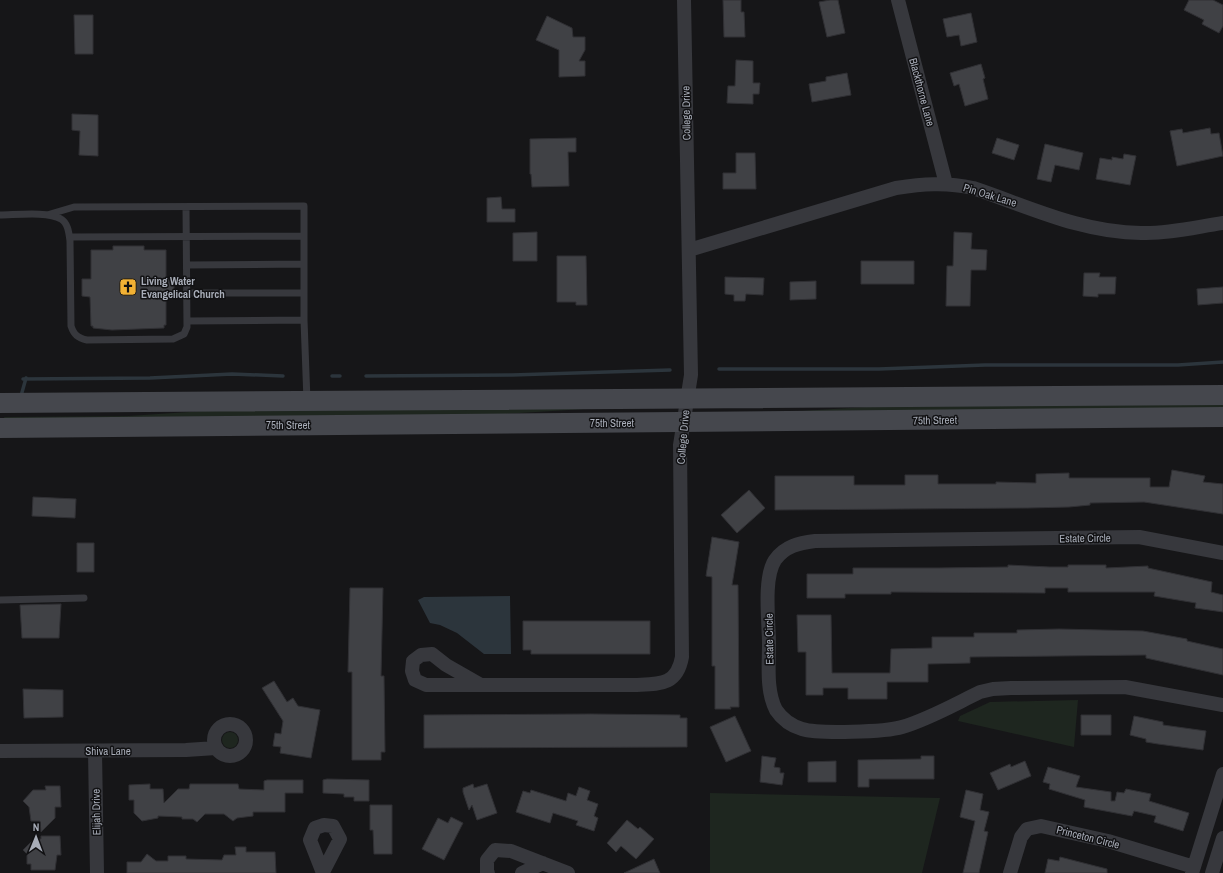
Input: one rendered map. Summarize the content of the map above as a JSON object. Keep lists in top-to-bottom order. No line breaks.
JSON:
{"streets":{"main road":["75th Street"],"street":["Blackthorne Lane","College Drive","Pin Oak Lane","Estate Circle","Shiva Lane","Elijah Drive","Princeton Circle"]},"crossings":[["Blackthorne Lane","Pin Oak Lane"],["College Drive","Pin Oak Lane"],["College Drive","75th Street"],["Shiva Lane","Elijah Drive"]],"places":{"church":["Living Water Evangelical Church"]},"north":"top"}
